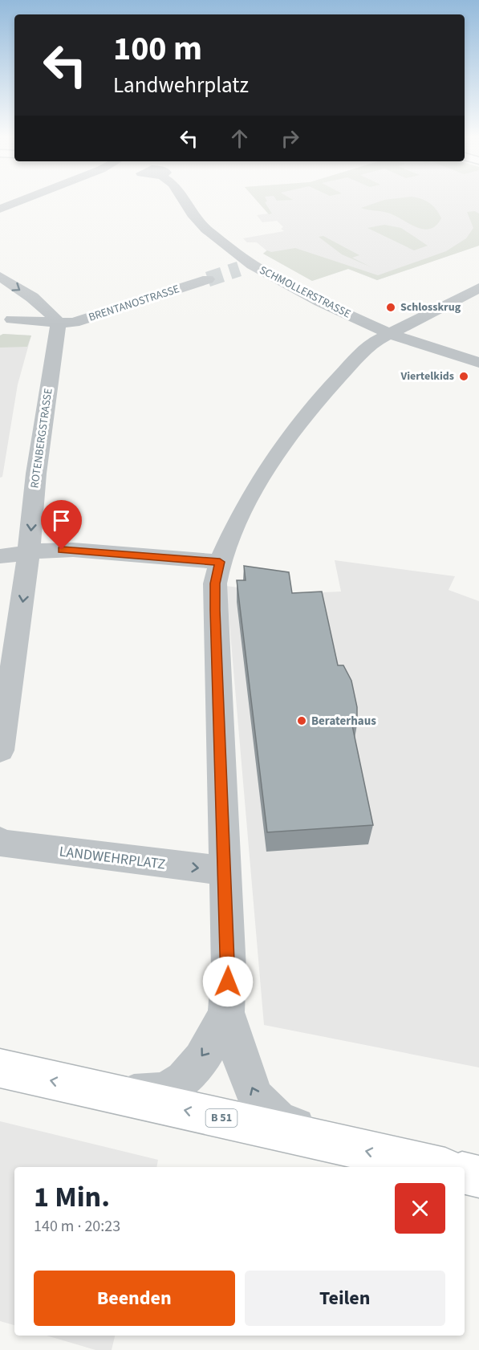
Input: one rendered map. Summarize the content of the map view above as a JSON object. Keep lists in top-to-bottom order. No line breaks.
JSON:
{"streets":{"main road":["B 51"],"street":["SCHMOLLERSTRASSE","BRENTANOSTRASSE","ROTENBERGSTRASSE","LANDWEHRPLATZ"]},"crossings":[["BRENTANOSTRASSE","ROTENBERGSTRASSE"]],"one_way":["ROTENBERGSTRASSE","LANDWEHRPLATZ"],"places":["Schlosskrug","Viertelkids","Beraterhaus"],"page":{"turn":["100 m","Landwehrplatz"],"heading":["1 Min.","140 m · 20:23"],"buttons":["Beenden","Teilen"]}}
